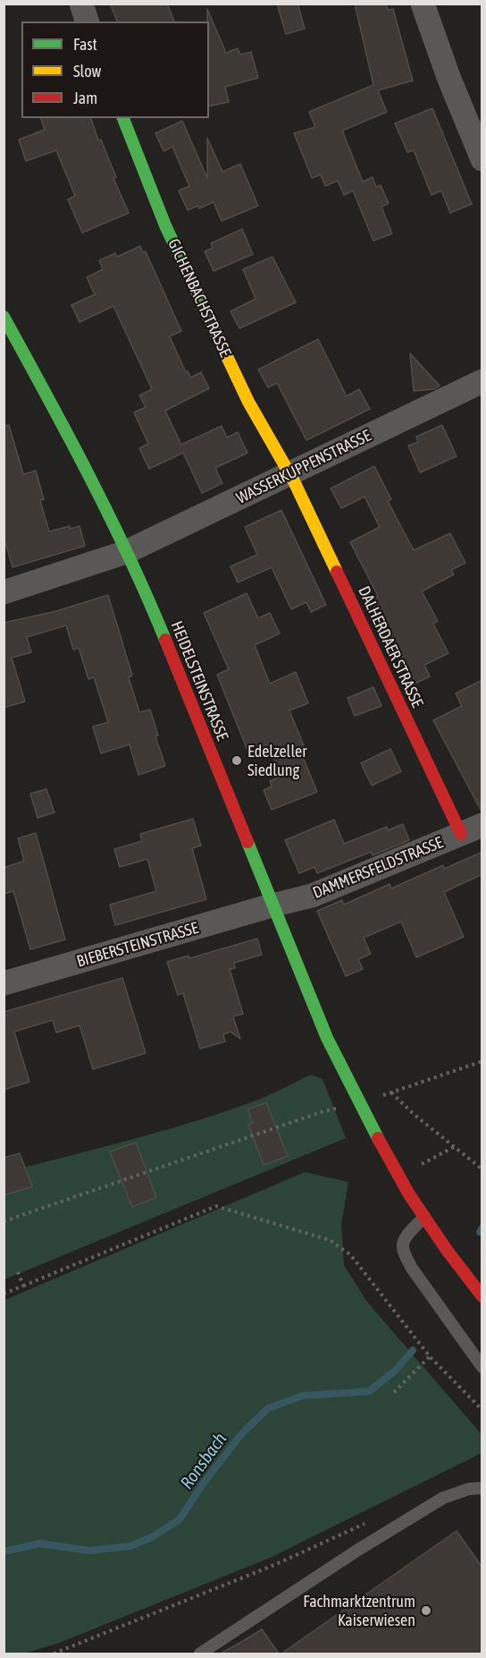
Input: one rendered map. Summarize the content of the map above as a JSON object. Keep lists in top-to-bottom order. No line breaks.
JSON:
{"streets":{"main road":["GICHENBACHSTRASSE","DALHERDAER STRASSE","HEIDELSTEINSTRASSE"],"street":["WASSERKUPPENSTRASSE","DAMMERSFELDSTRASSE","BIEBERSTEINSTRASSE"]},"crossings":[["GICHENBACHSTRASSE","WASSERKUPPENSTRASSE"],["GICHENBACHSTRASSE","DALHERDAER STRASSE"],["WASSERKUPPENSTRASSE","DALHERDAER STRASSE"],["WASSERKUPPENSTRASSE","HEIDELSTEINSTRASSE"],["DALHERDAER STRASSE","DAMMERSFELDSTRASSE"],["HEIDELSTEINSTRASSE","DAMMERSFELDSTRASSE"],["HEIDELSTEINSTRASSE","BIEBERSTEINSTRASSE"],["DAMMERSFELDSTRASSE","BIEBERSTEINSTRASSE"]],"water":["Ronsbach"],"places":["Edelzeller Siedlung","Fachmarktzentrum Kaiserwiesen"],"legend":["Fast","Slow","Jam"]}
